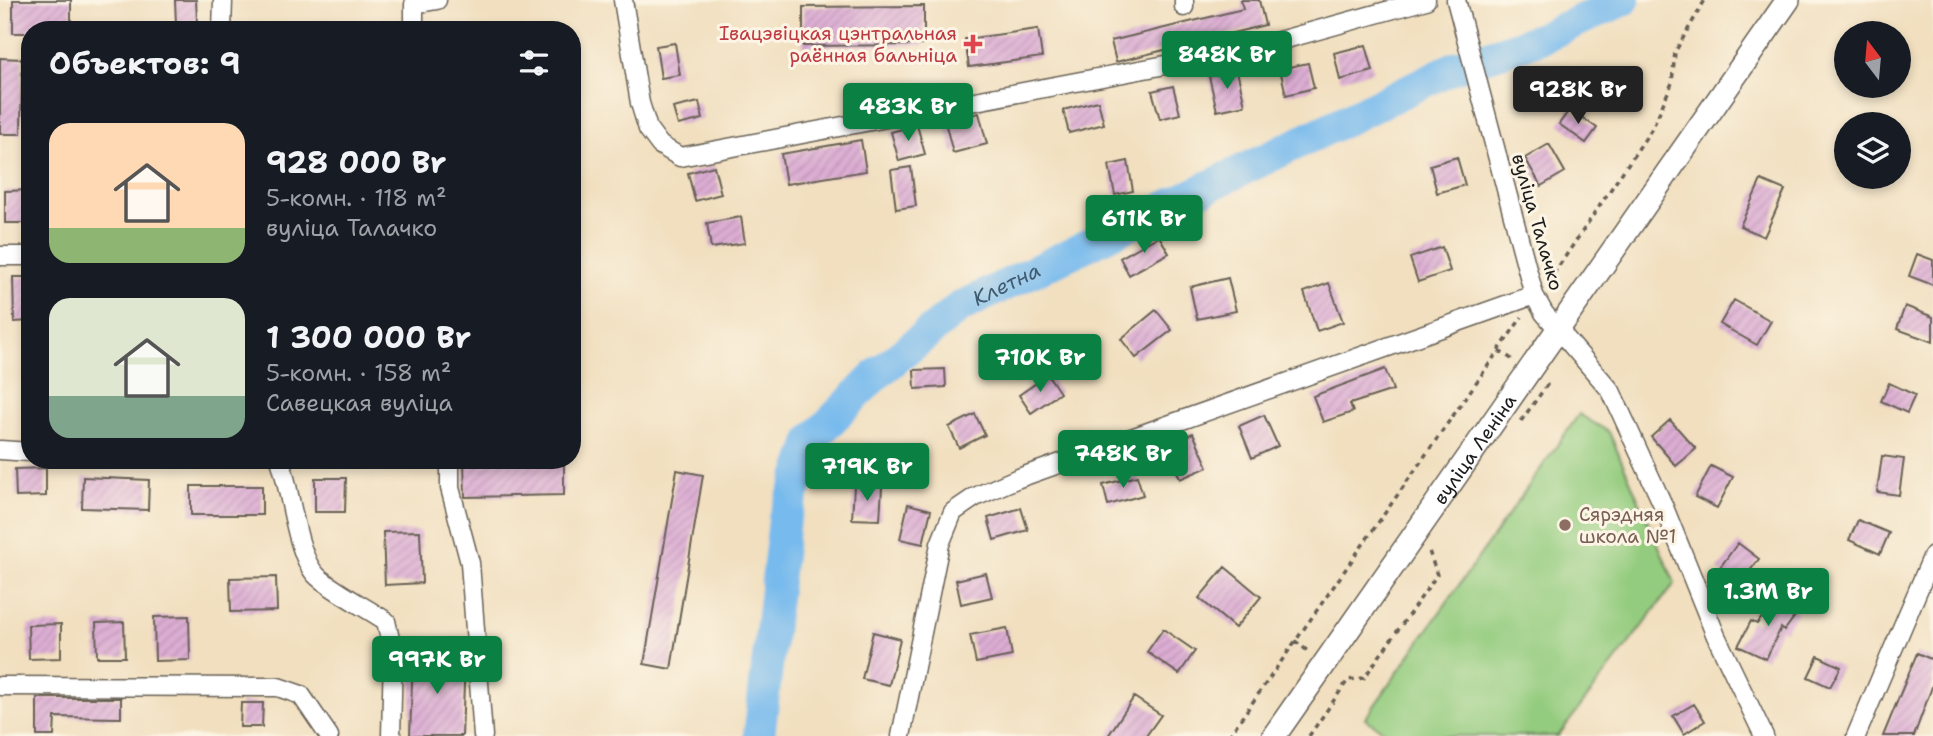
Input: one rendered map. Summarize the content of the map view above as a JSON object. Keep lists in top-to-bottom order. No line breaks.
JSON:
{"streets":{"main road":["вуліца Леніна"],"street":["вуліца Талачко"]},"crossings":[["вуліца Талачко","вуліца Леніна"]],"water":["Клетна"],"places":{"health":["Івацэвіцкая цэнтральная раённая бальніца"],"other":["Сярэдняя школа №1"]},"north":"top","page":{"heading":"Объектов: 9","price":["848K Br","928K Br","483K Br","611K Br","710K Br","748K Br","719K Br","1.3M Br","997K Br"],"list":[{"name":"928 000 Br","note":"5-комн. · 118 m² · вуліца Талачко"},{"name":"1 300 000 Br","note":"5-комн. · 158 m² · Савецкая вуліца"}]}}
